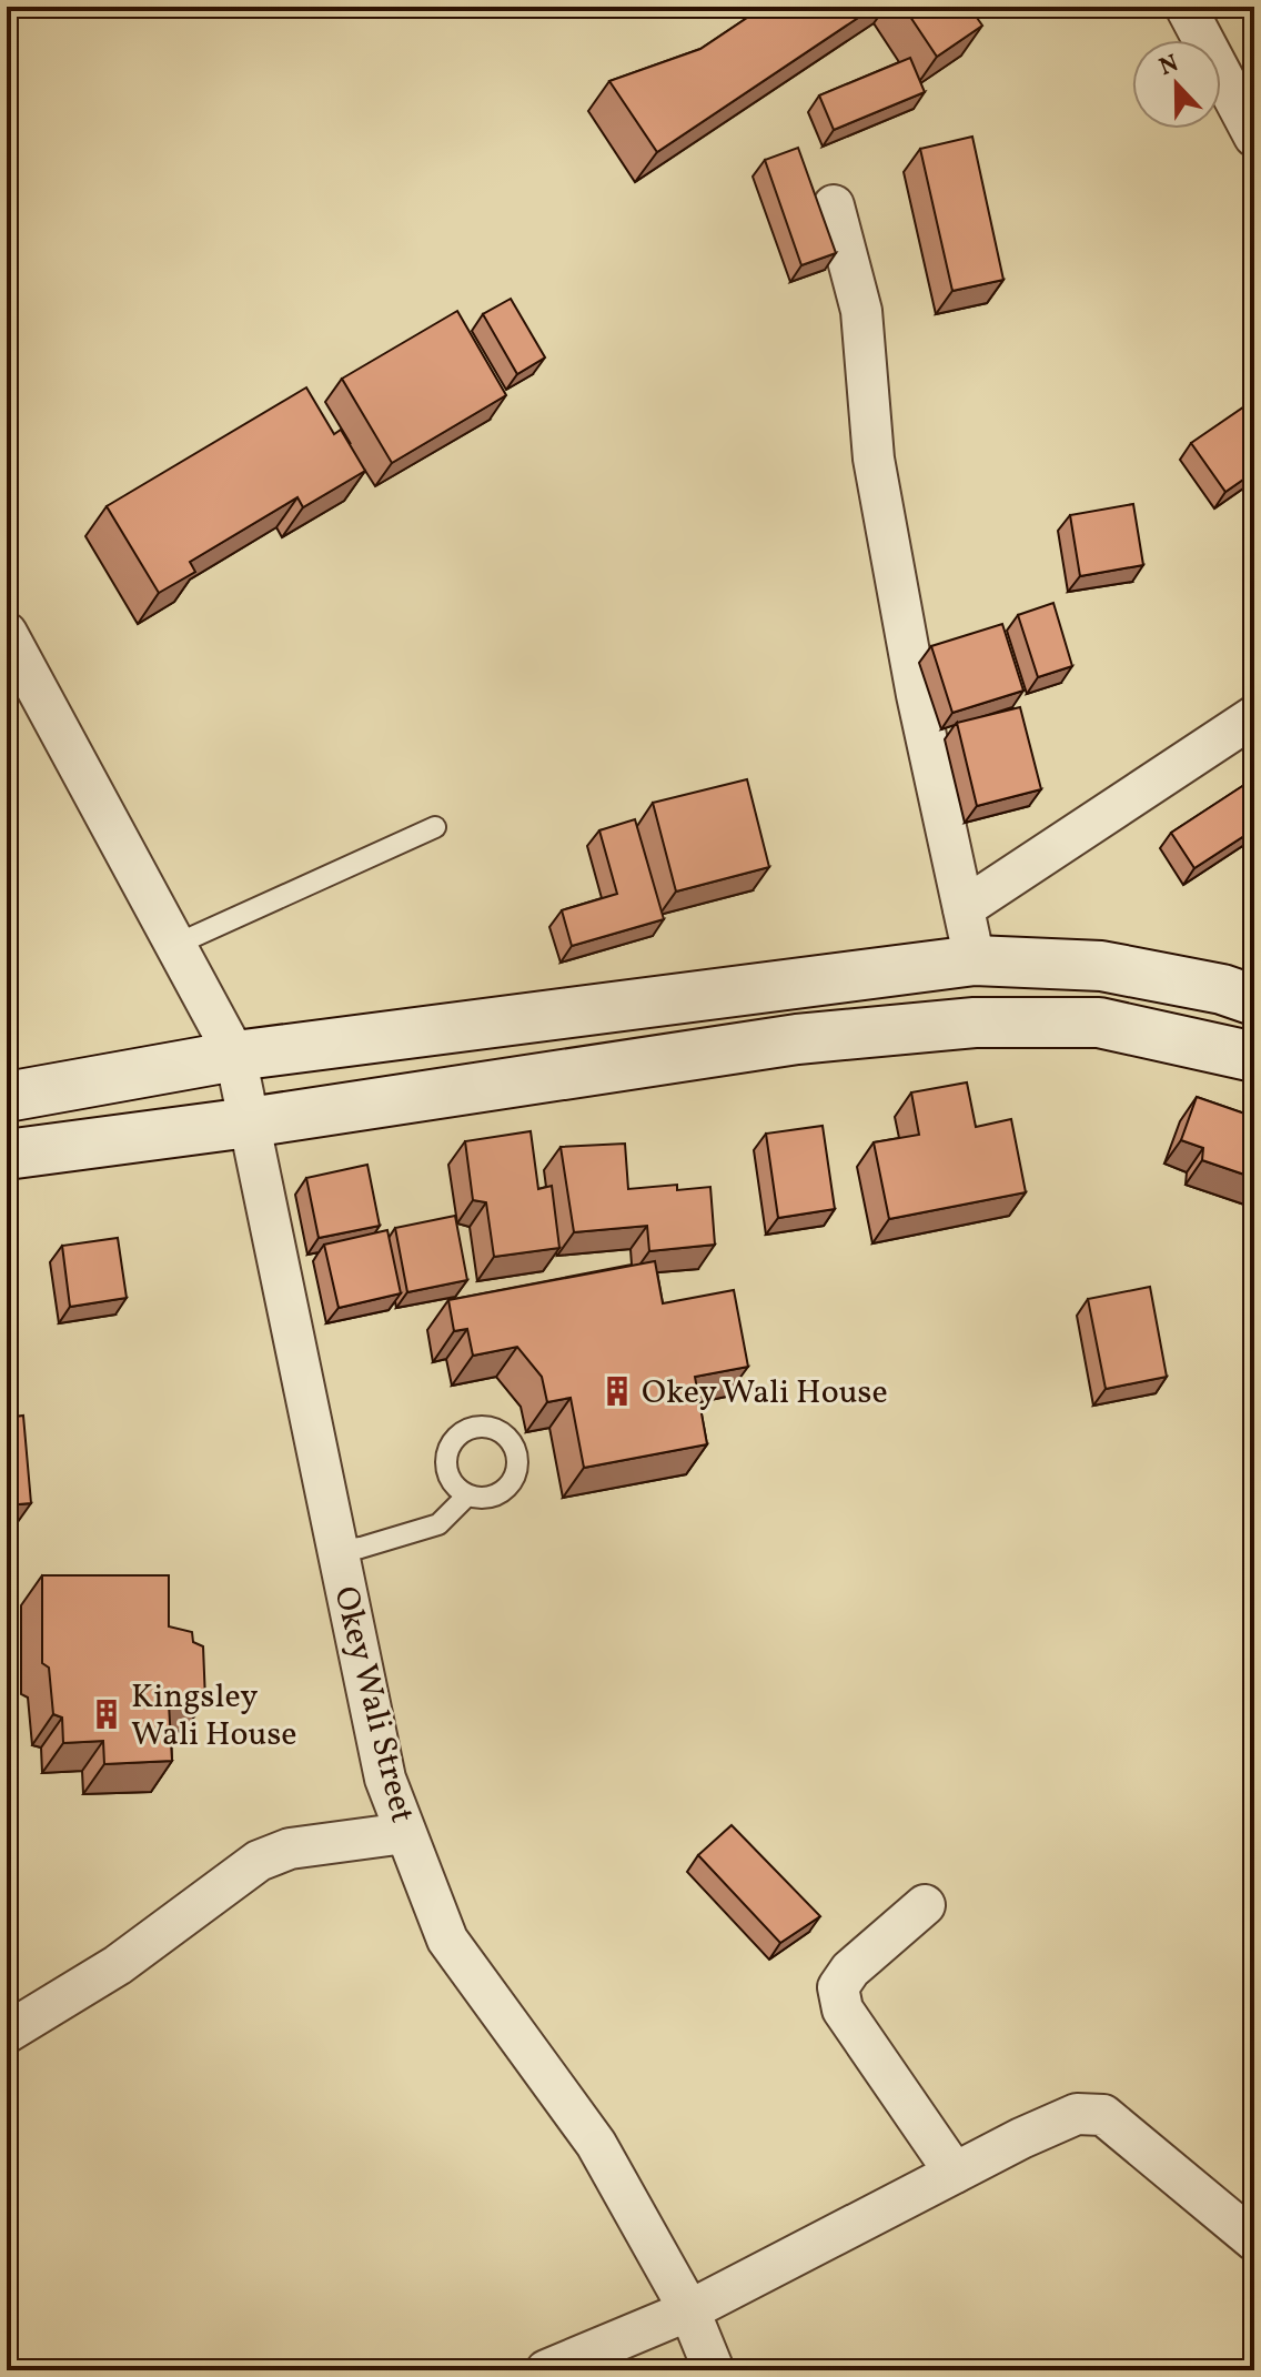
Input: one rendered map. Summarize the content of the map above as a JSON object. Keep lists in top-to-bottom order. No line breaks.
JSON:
{"streets":{"street":["Okey Wali Street"]},"places":{"building":["Okey Wali House","Kingsley Wali House"]},"north":"top"}
